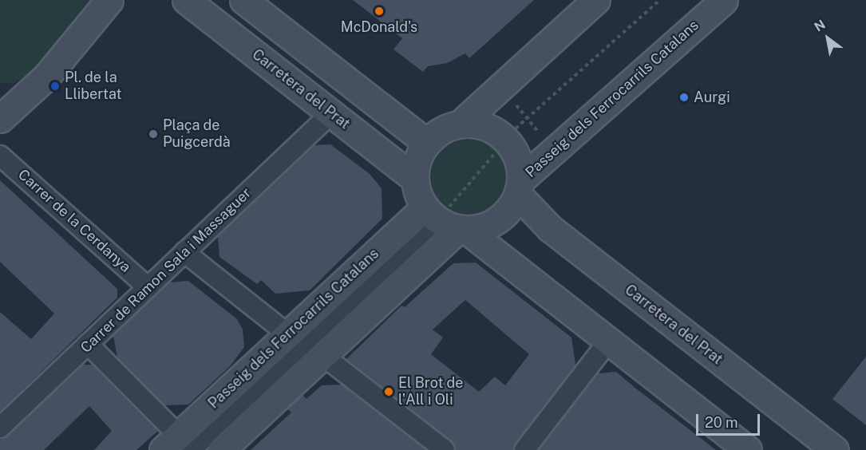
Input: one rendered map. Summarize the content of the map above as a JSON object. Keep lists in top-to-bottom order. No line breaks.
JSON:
{"streets":{"main road":["Carretera del Prat","Passeig dels Ferrocarrils Catalans"],"street":["Carrer de la Cerdanya","Carrer de Ramon Sala i Massaguer"]},"crossings":[["Carretera del Prat","Passeig dels Ferrocarrils Catalans"],["Carretera del Prat","Carrer de Ramon Sala i Massaguer"],["Carrer de la Cerdanya","Carrer de Ramon Sala i Massaguer"]],"places":["McDonald's","Pl. de la Llibertat","Aurgi","Plaça de Puigcerdà","El Brot de l'All i Oli"],"scale_bar":"20 m","north":"top left"}
